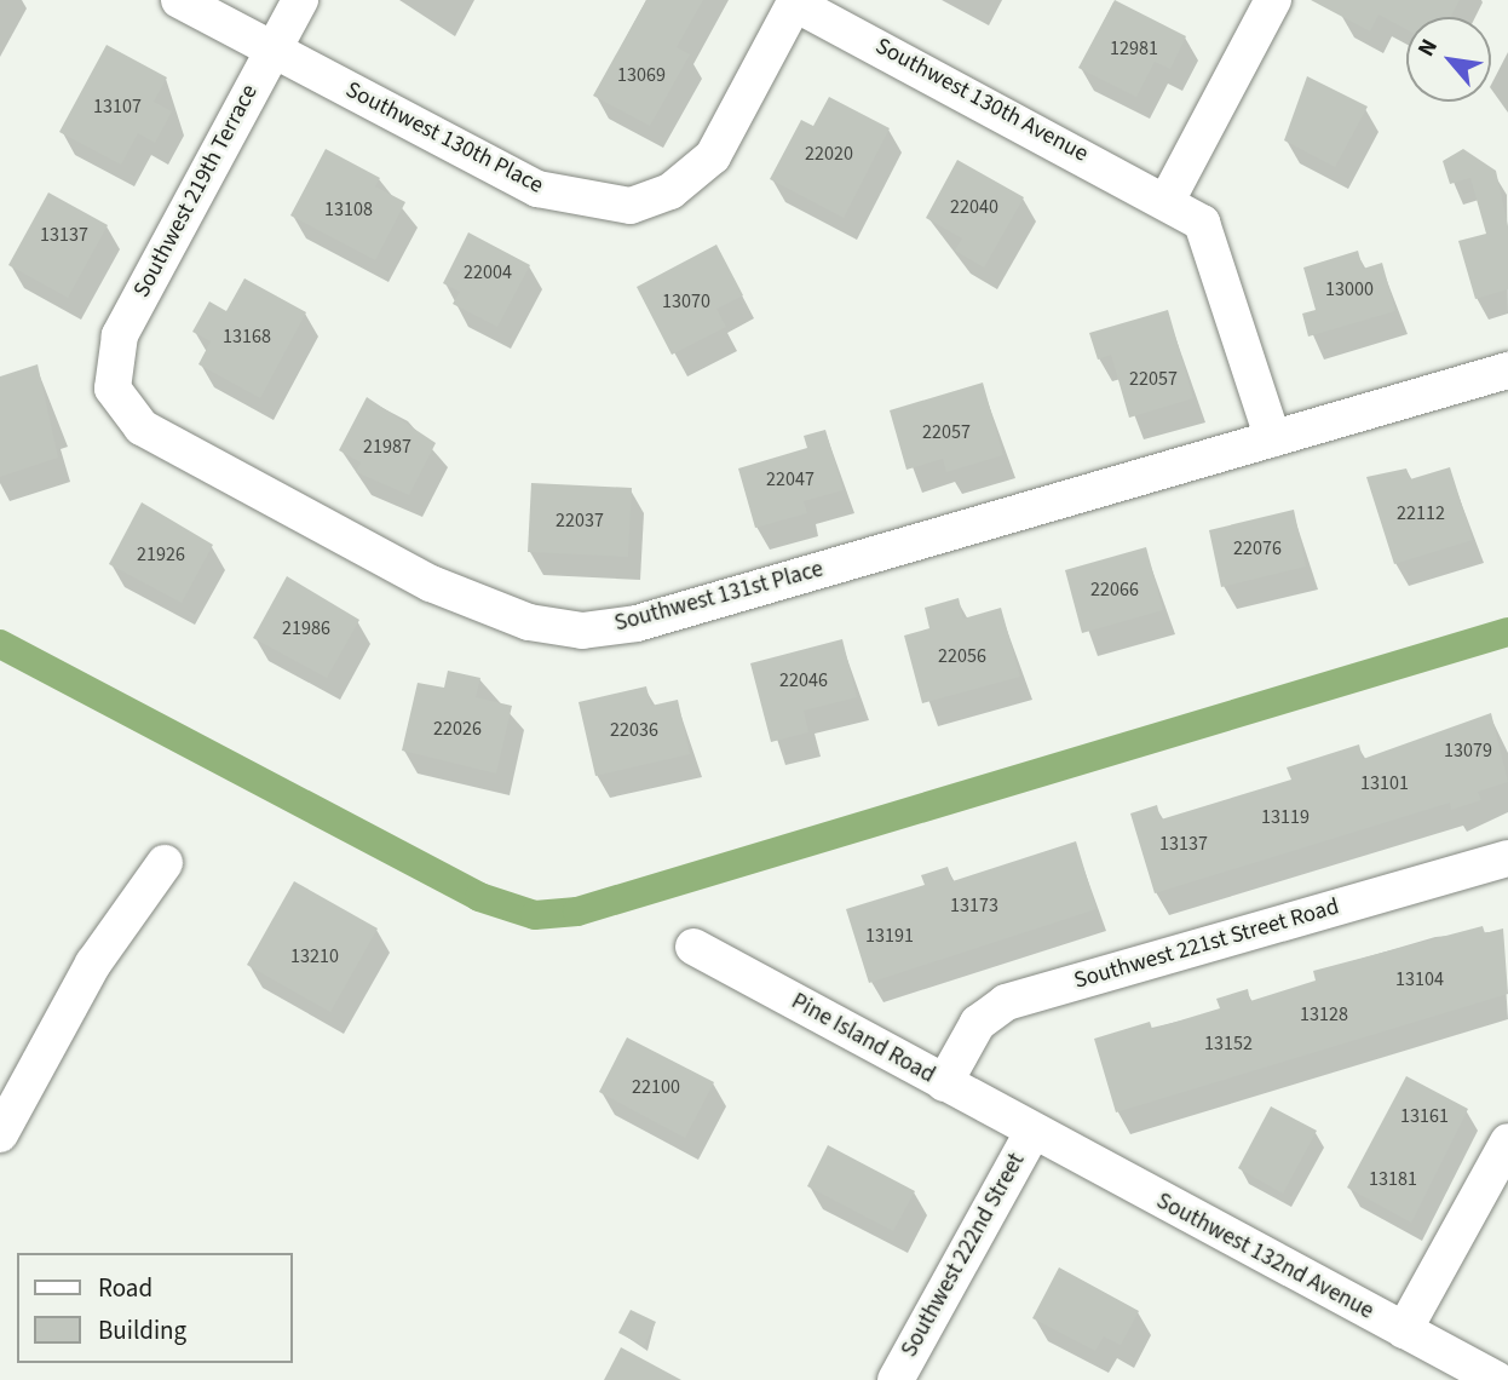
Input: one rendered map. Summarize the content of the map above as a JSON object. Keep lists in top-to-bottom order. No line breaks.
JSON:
{"streets":{"street":["Southwest 130th Avenue","Southwest 130th Place","Southwest 219th Terrace","Southwest 131st Place","Southwest 221st Street Road","Pine Island Road","Southwest 222nd Street","Southwest 132nd Avenue"]},"crossings":[["Southwest 130th Avenue","Southwest 130th Place"],["Southwest 130th Avenue","Southwest 131st Place"],["Southwest 130th Place","Southwest 219th Terrace"],["Southwest 219th Terrace","Southwest 131st Place"],["Southwest 221st Street Road","Pine Island Road"],["Pine Island Road","Southwest 222nd Street"],["Pine Island Road","Southwest 132nd Avenue"],["Southwest 222nd Street","Southwest 132nd Avenue"]],"house_numbers":["12981","13069","13107","22020","22040","13108","13137","22004","13000","13070","13168","22057","22057","21987","22047","22112","22037","22076","21926","22066","21986","22056","22046","22026","22036","13079","13101","13119","13137","13173","13191","13210","13104","13128","13152","22100","13161","13181"],"legend":["Road","Building"],"north":"top left"}
